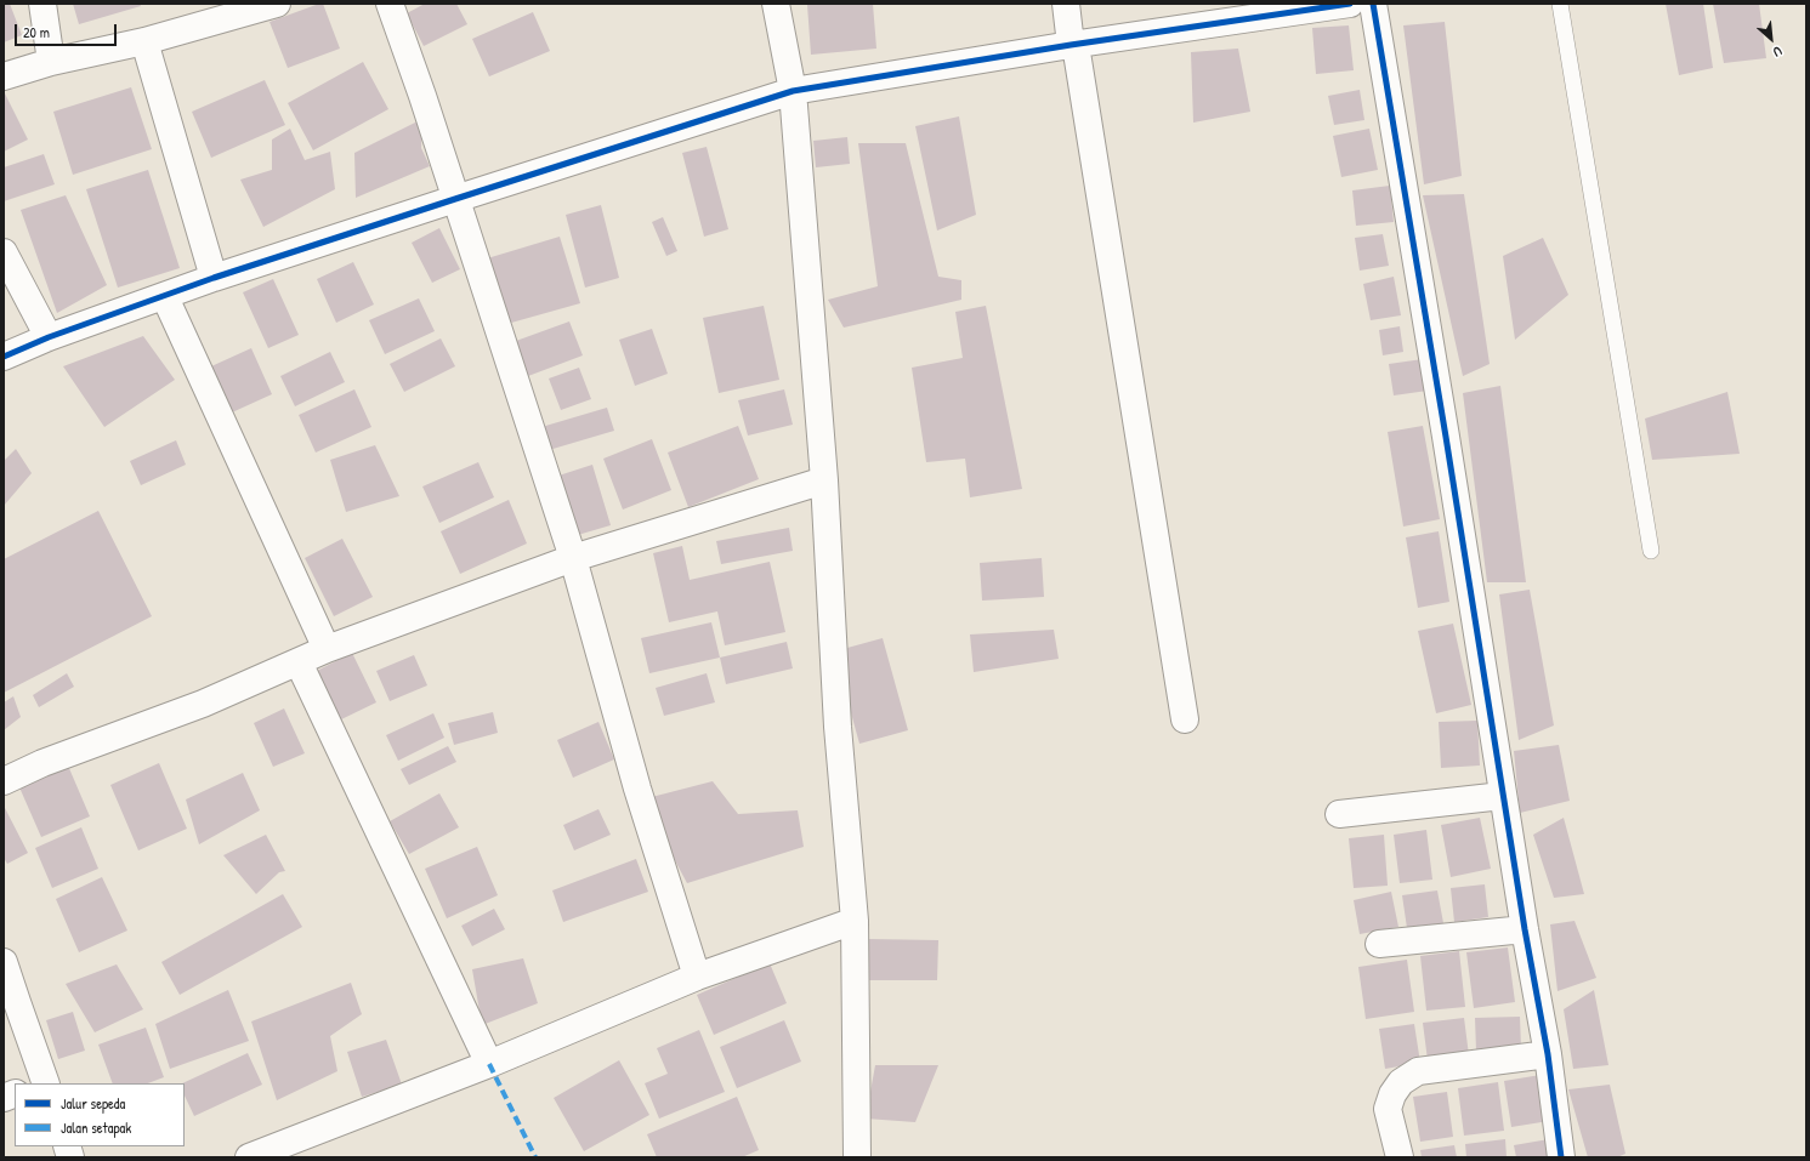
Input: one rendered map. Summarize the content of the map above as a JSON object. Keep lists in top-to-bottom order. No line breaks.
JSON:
{"legend":["Jalur sepeda","Jalan setapak"],"scale_bar":"20 m","north":"bottom right"}
